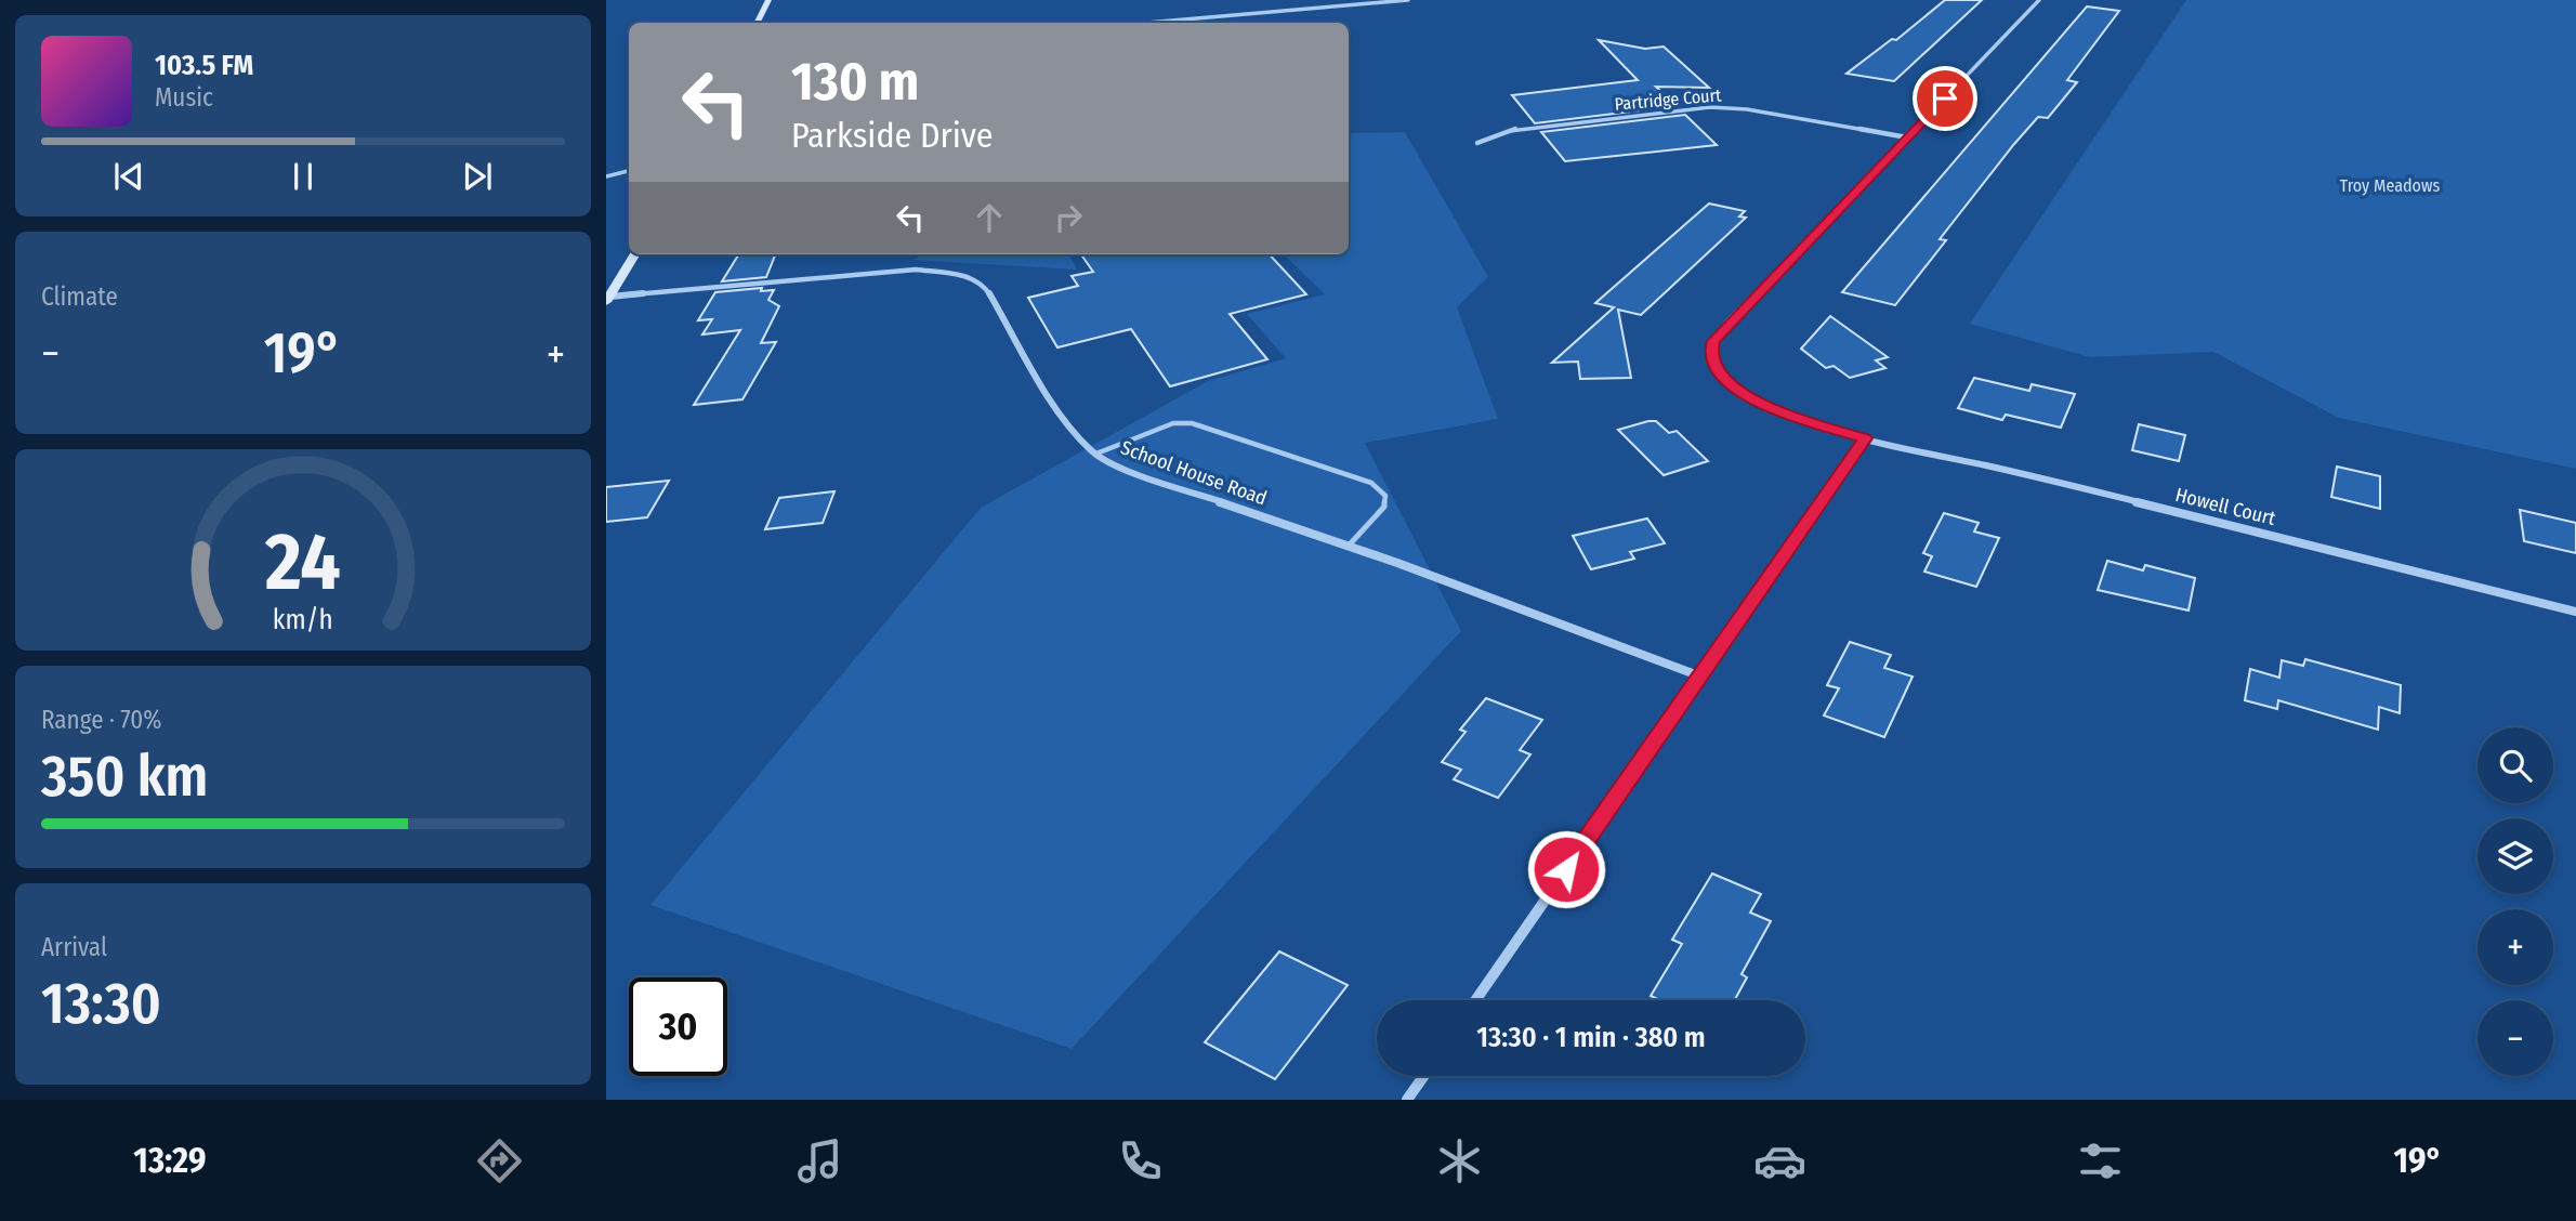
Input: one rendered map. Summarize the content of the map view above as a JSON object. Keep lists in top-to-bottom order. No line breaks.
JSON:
{"streets":{"street":["Partridge Court","School House Road","Howell Court"]},"crossings":[["Partridge Court","Howell Court"]],"parks":["Troy Meadows"],"page":{"turn":["130 m","Parkside Drive"],"song":["103.5 FM","Music"],"tile":["Climate",["Range · 70%","350 km"],["Arrival","13:30"]],"heat":["−","19°","+"],"map_buttons":["+","−"],"limit":"30","trip":"13:30 · 1 min · 380 m","tabs":["13:29","19°"],"gauge":["24","km/h"]}}
